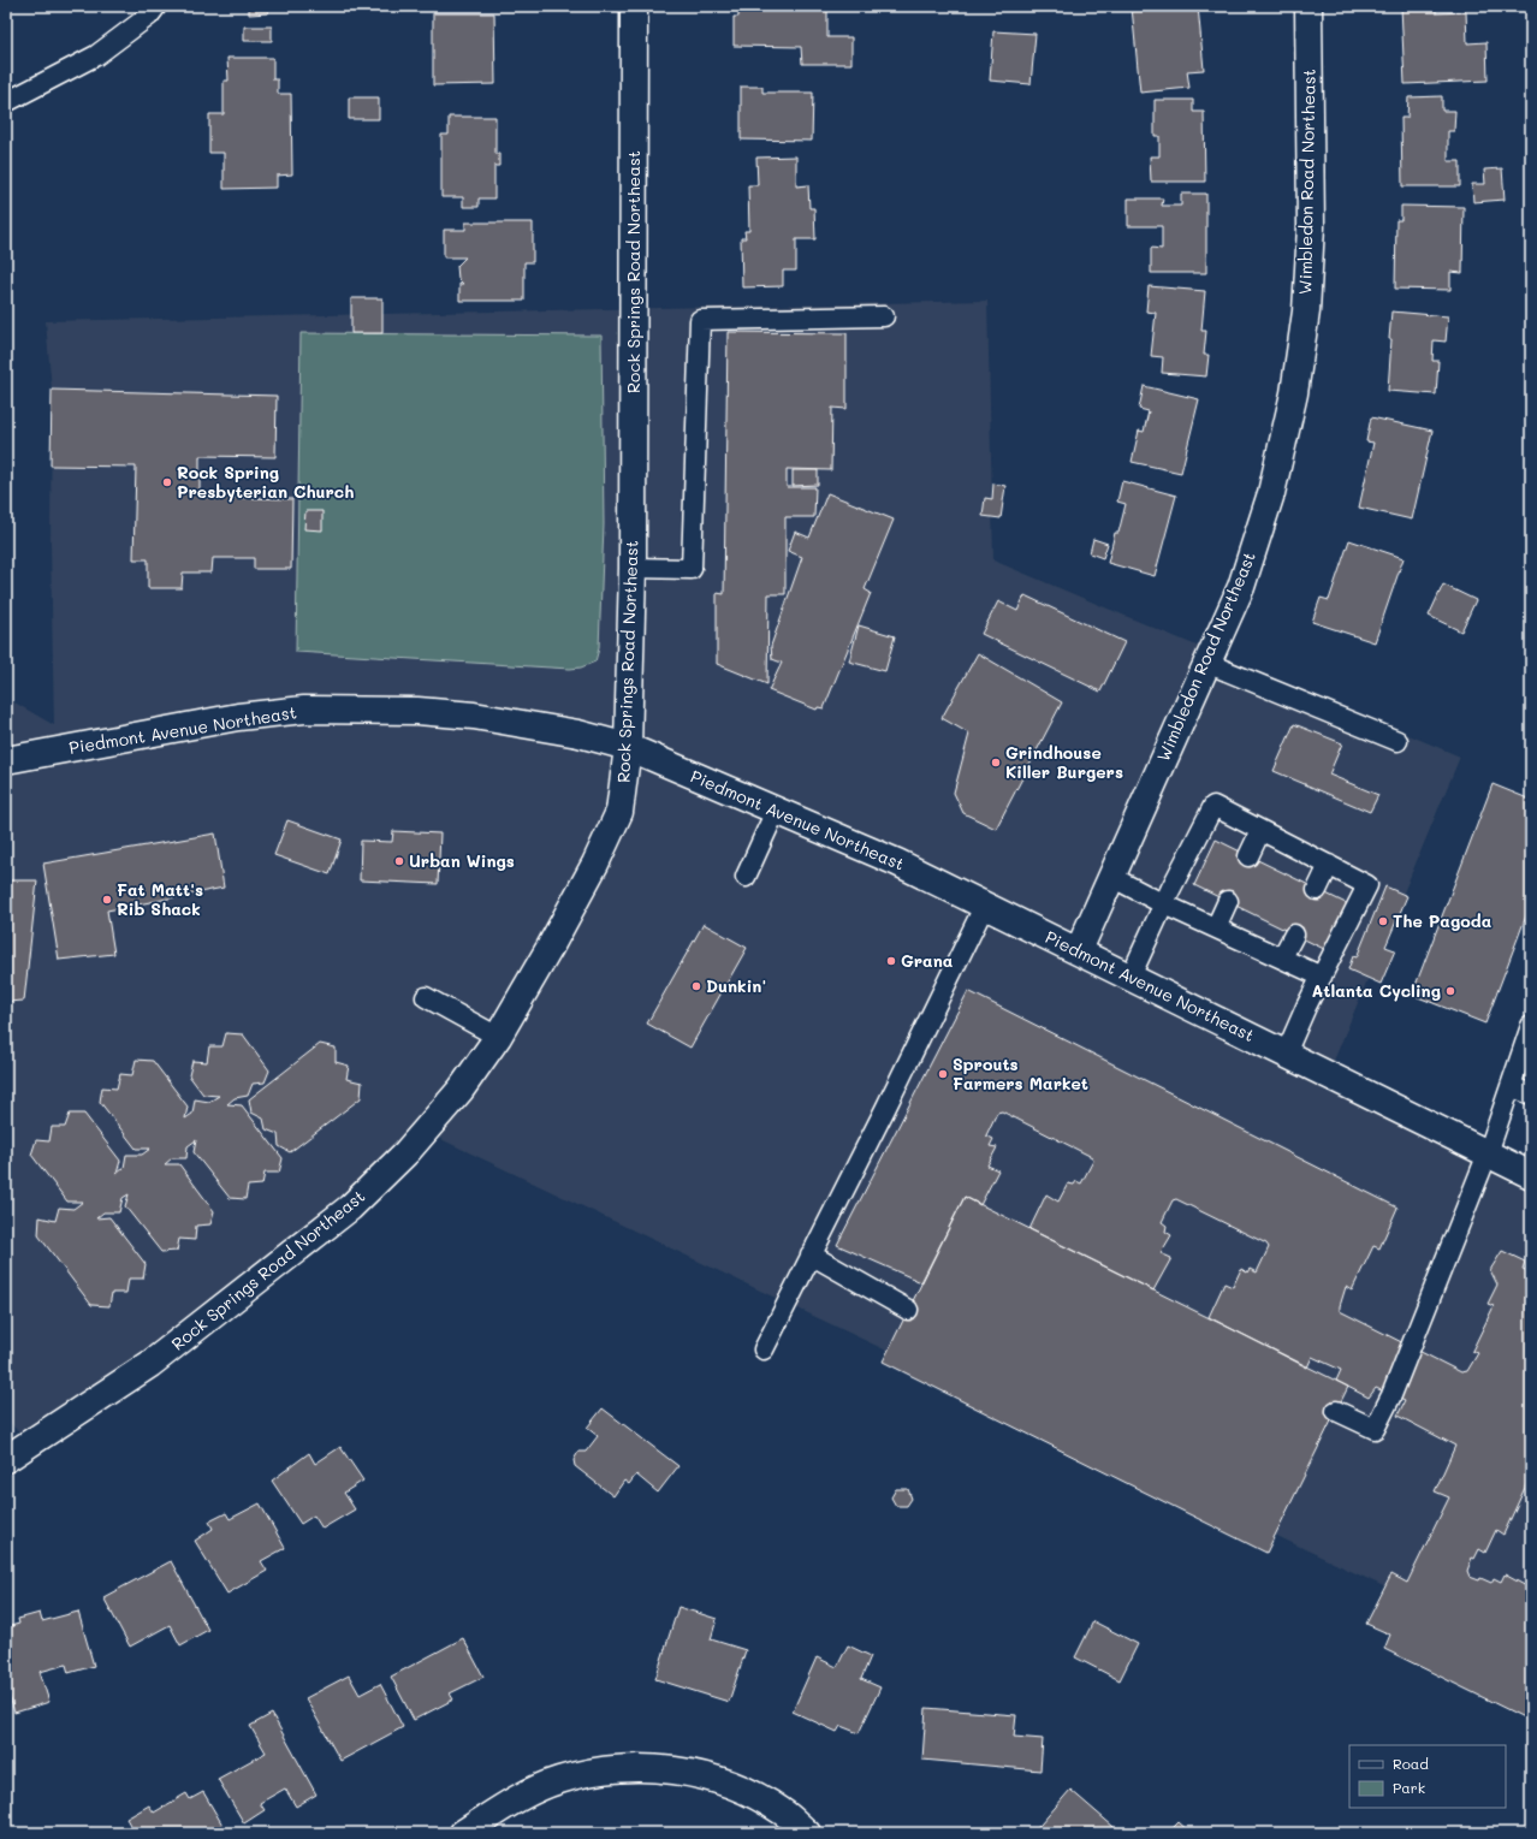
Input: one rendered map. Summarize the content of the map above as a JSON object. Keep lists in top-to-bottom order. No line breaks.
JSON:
{"streets":{"street":["Wimbledon Road Northeast","Rock Springs Road Northeast","Piedmont Avenue Northeast"]},"crossings":[["Wimbledon Road Northeast","Piedmont Avenue Northeast"],["Rock Springs Road Northeast","Piedmont Avenue Northeast"]],"places":["Rock Spring Presbyterian Church","Grindhouse Killer Burgers","Urban Wings","Fat Matt's Rib Shack","The Pagoda","Grana","Dunkin'","Atlanta Cycling","Sprouts Farmers Market"],"legend":["Road","Park"]}
